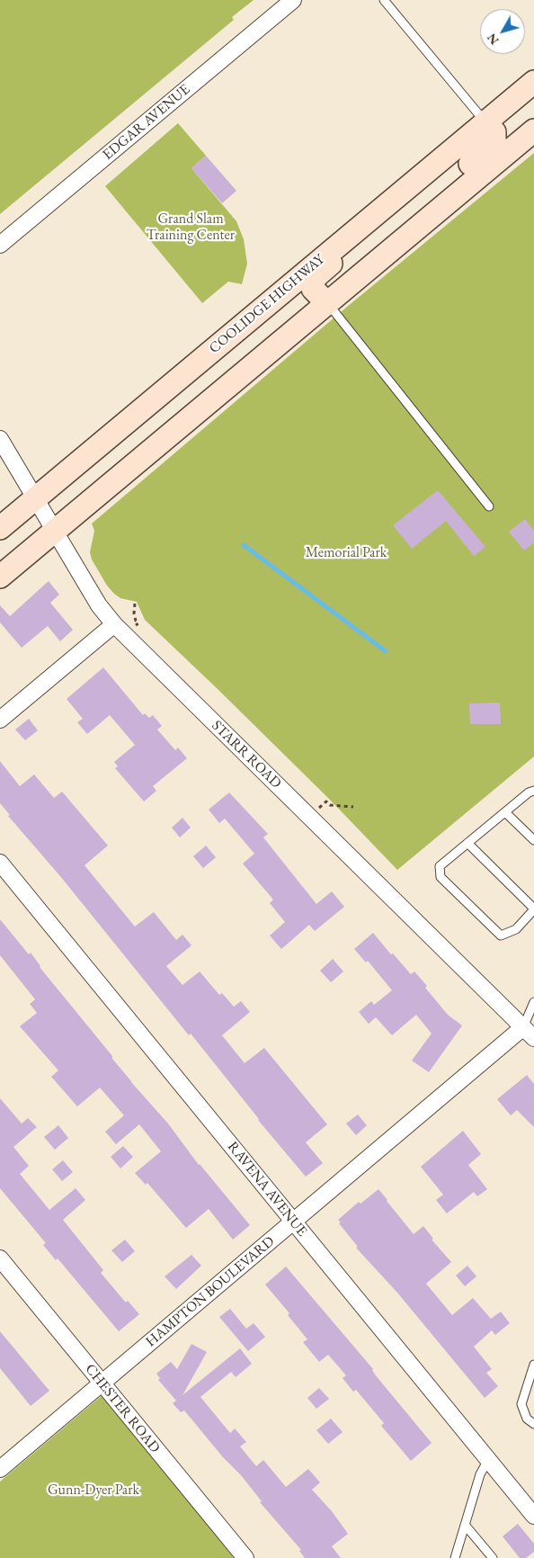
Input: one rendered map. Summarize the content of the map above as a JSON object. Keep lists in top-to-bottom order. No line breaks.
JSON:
{"streets":{"main road":["COOLIDGE HIGHWAY"],"street":["EDGAR AVENUE","STARR ROAD","RAVENA AVENUE","HAMPTON BOULEVARD","CHESTER ROAD"]},"crossings":[["COOLIDGE HIGHWAY","STARR ROAD"],["STARR ROAD","HAMPTON BOULEVARD"],["RAVENA AVENUE","HAMPTON BOULEVARD"],["HAMPTON BOULEVARD","CHESTER ROAD"]],"parks":["Grand Slam Training Center","Memorial Park","Gunn-Dyer Park"],"north":"bottom left"}
